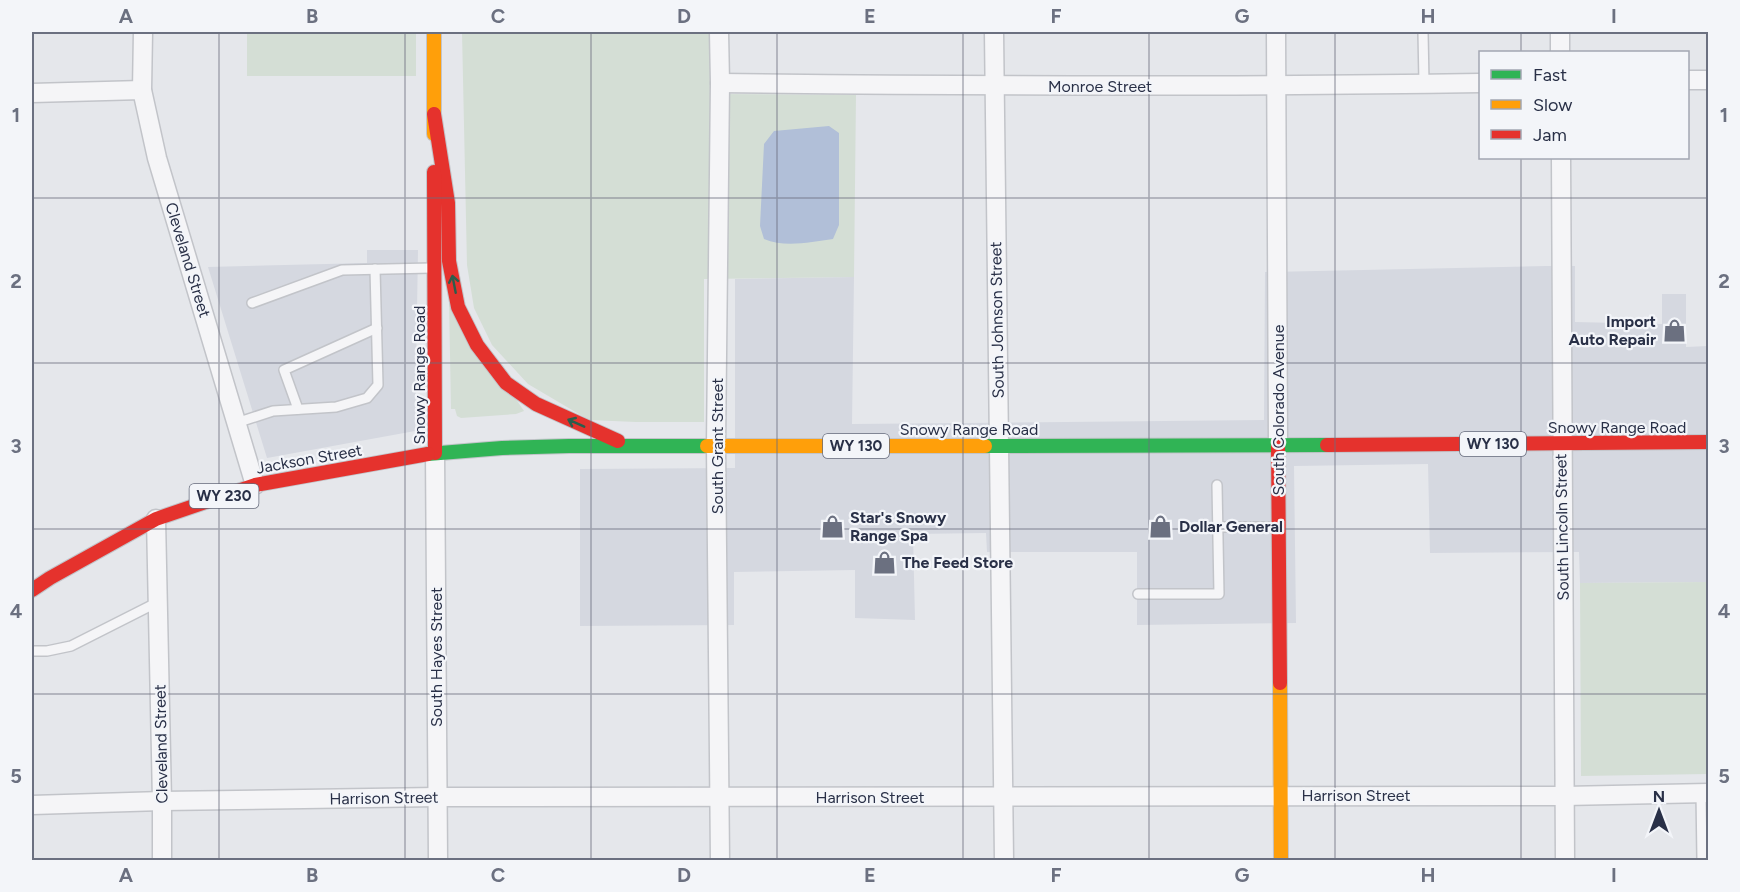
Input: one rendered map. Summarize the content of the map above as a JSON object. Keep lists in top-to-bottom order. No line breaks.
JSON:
{"streets":{"main road":["Snowy Range Road","South Colorado Avenue","WY 130","Jackson Street","WY 230"],"street":["Monroe Street","Cleveland Street","South Johnson Street","South Grant Street","South Lincoln Street","South Hayes Street","Harrison Street"]},"crossings":[["Monroe Street","South Johnson Street"],["Monroe Street","South Colorado Avenue"],["Monroe Street","South Grant Street"],["Cleveland Street","Jackson Street"],["Cleveland Street","Harrison Street"],["South Johnson Street","Snowy Range Road"],["South Johnson Street","Harrison Street"],["Snowy Range Road","South Colorado Avenue"],["Snowy Range Road","WY 130"],["Snowy Range Road","South Grant Street"],["Snowy Range Road","Jackson Street"],["Snowy Range Road","South Lincoln Street"],["Snowy Range Road","South Hayes Street"],["South Colorado Avenue","Harrison Street"],["South Grant Street","Harrison Street"],["Jackson Street","South Hayes Street"],["South Lincoln Street","Harrison Street"],["South Hayes Street","Harrison Street"]],"places":{"shop":["Import Auto Repair","Star's Snowy Range Spa","Dollar General","The Feed Store"]},"legend":["Fast","Slow","Jam"],"north":"top","grid":{"columns":["A","B","C","D","E","F","G","H","I"],"rows":["1","2","3","4","5"]}}
